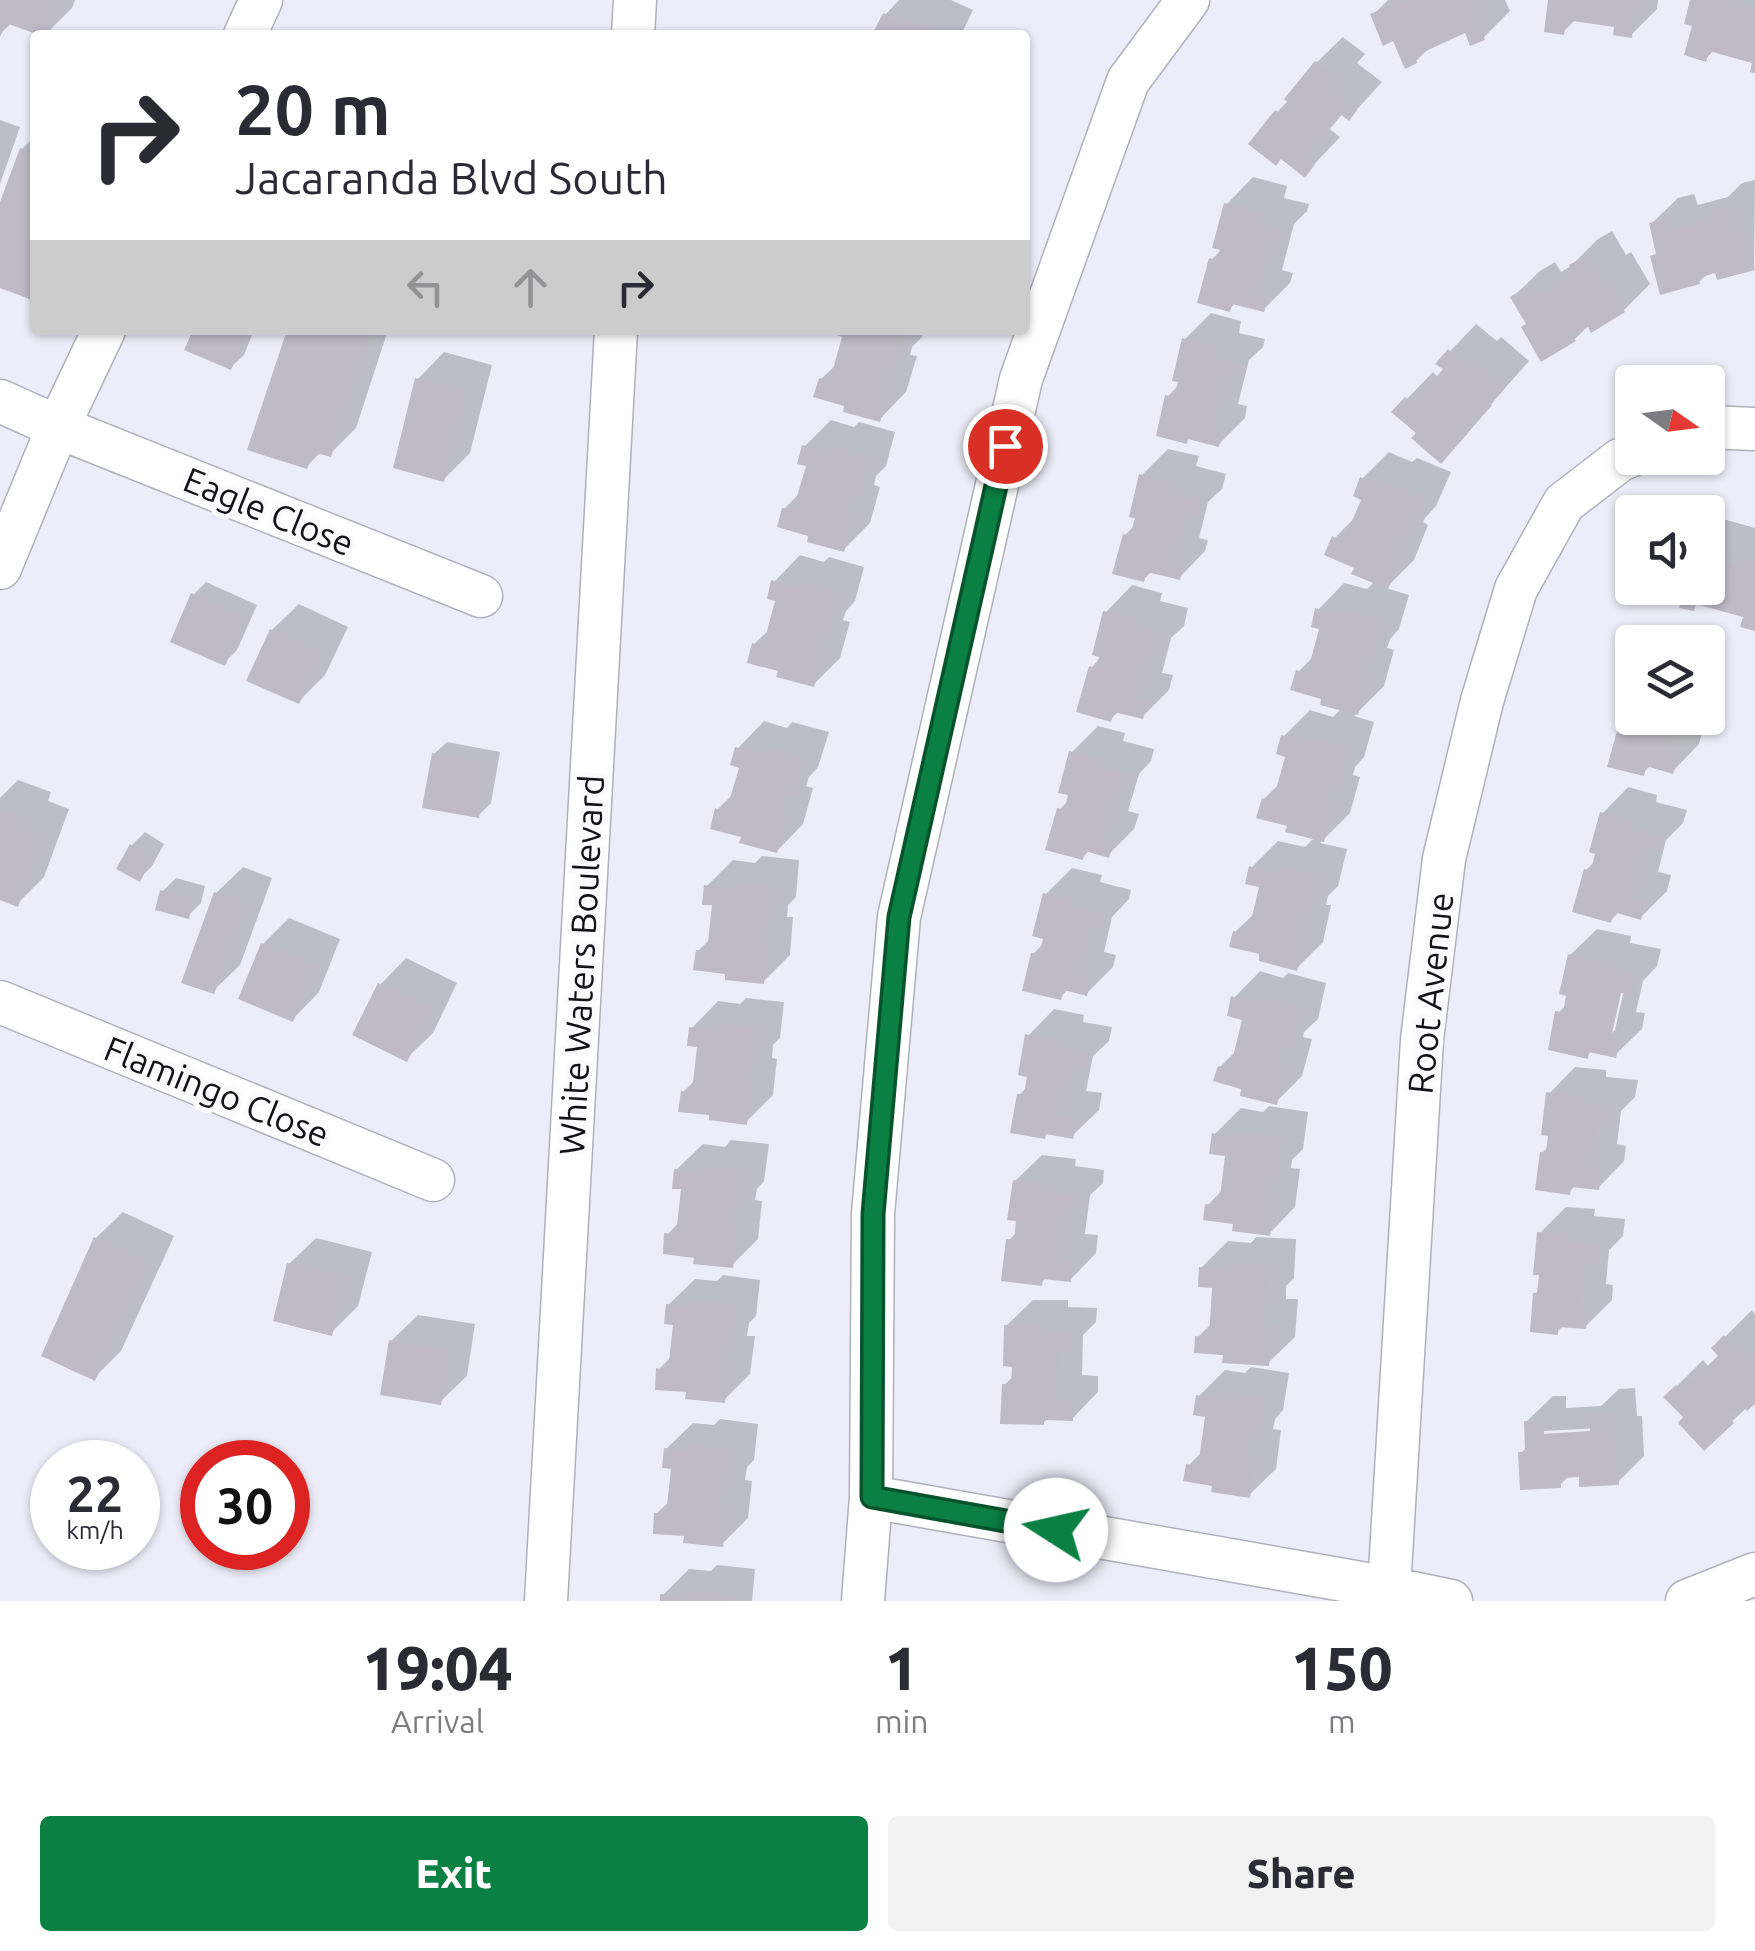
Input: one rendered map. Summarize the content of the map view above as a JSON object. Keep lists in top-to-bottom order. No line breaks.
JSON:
{"streets":{"street":["Eagle Close","White Waters Boulevard","Root Avenue","Flamingo Close"]},"north":"right","page":{"turn":["20 m","Jacaranda Blvd South"],"speed":"22 km/h","limit":"30","eta":["19:04","Arrival","1","min","150","m"],"buttons":["Exit","Share"]}}
